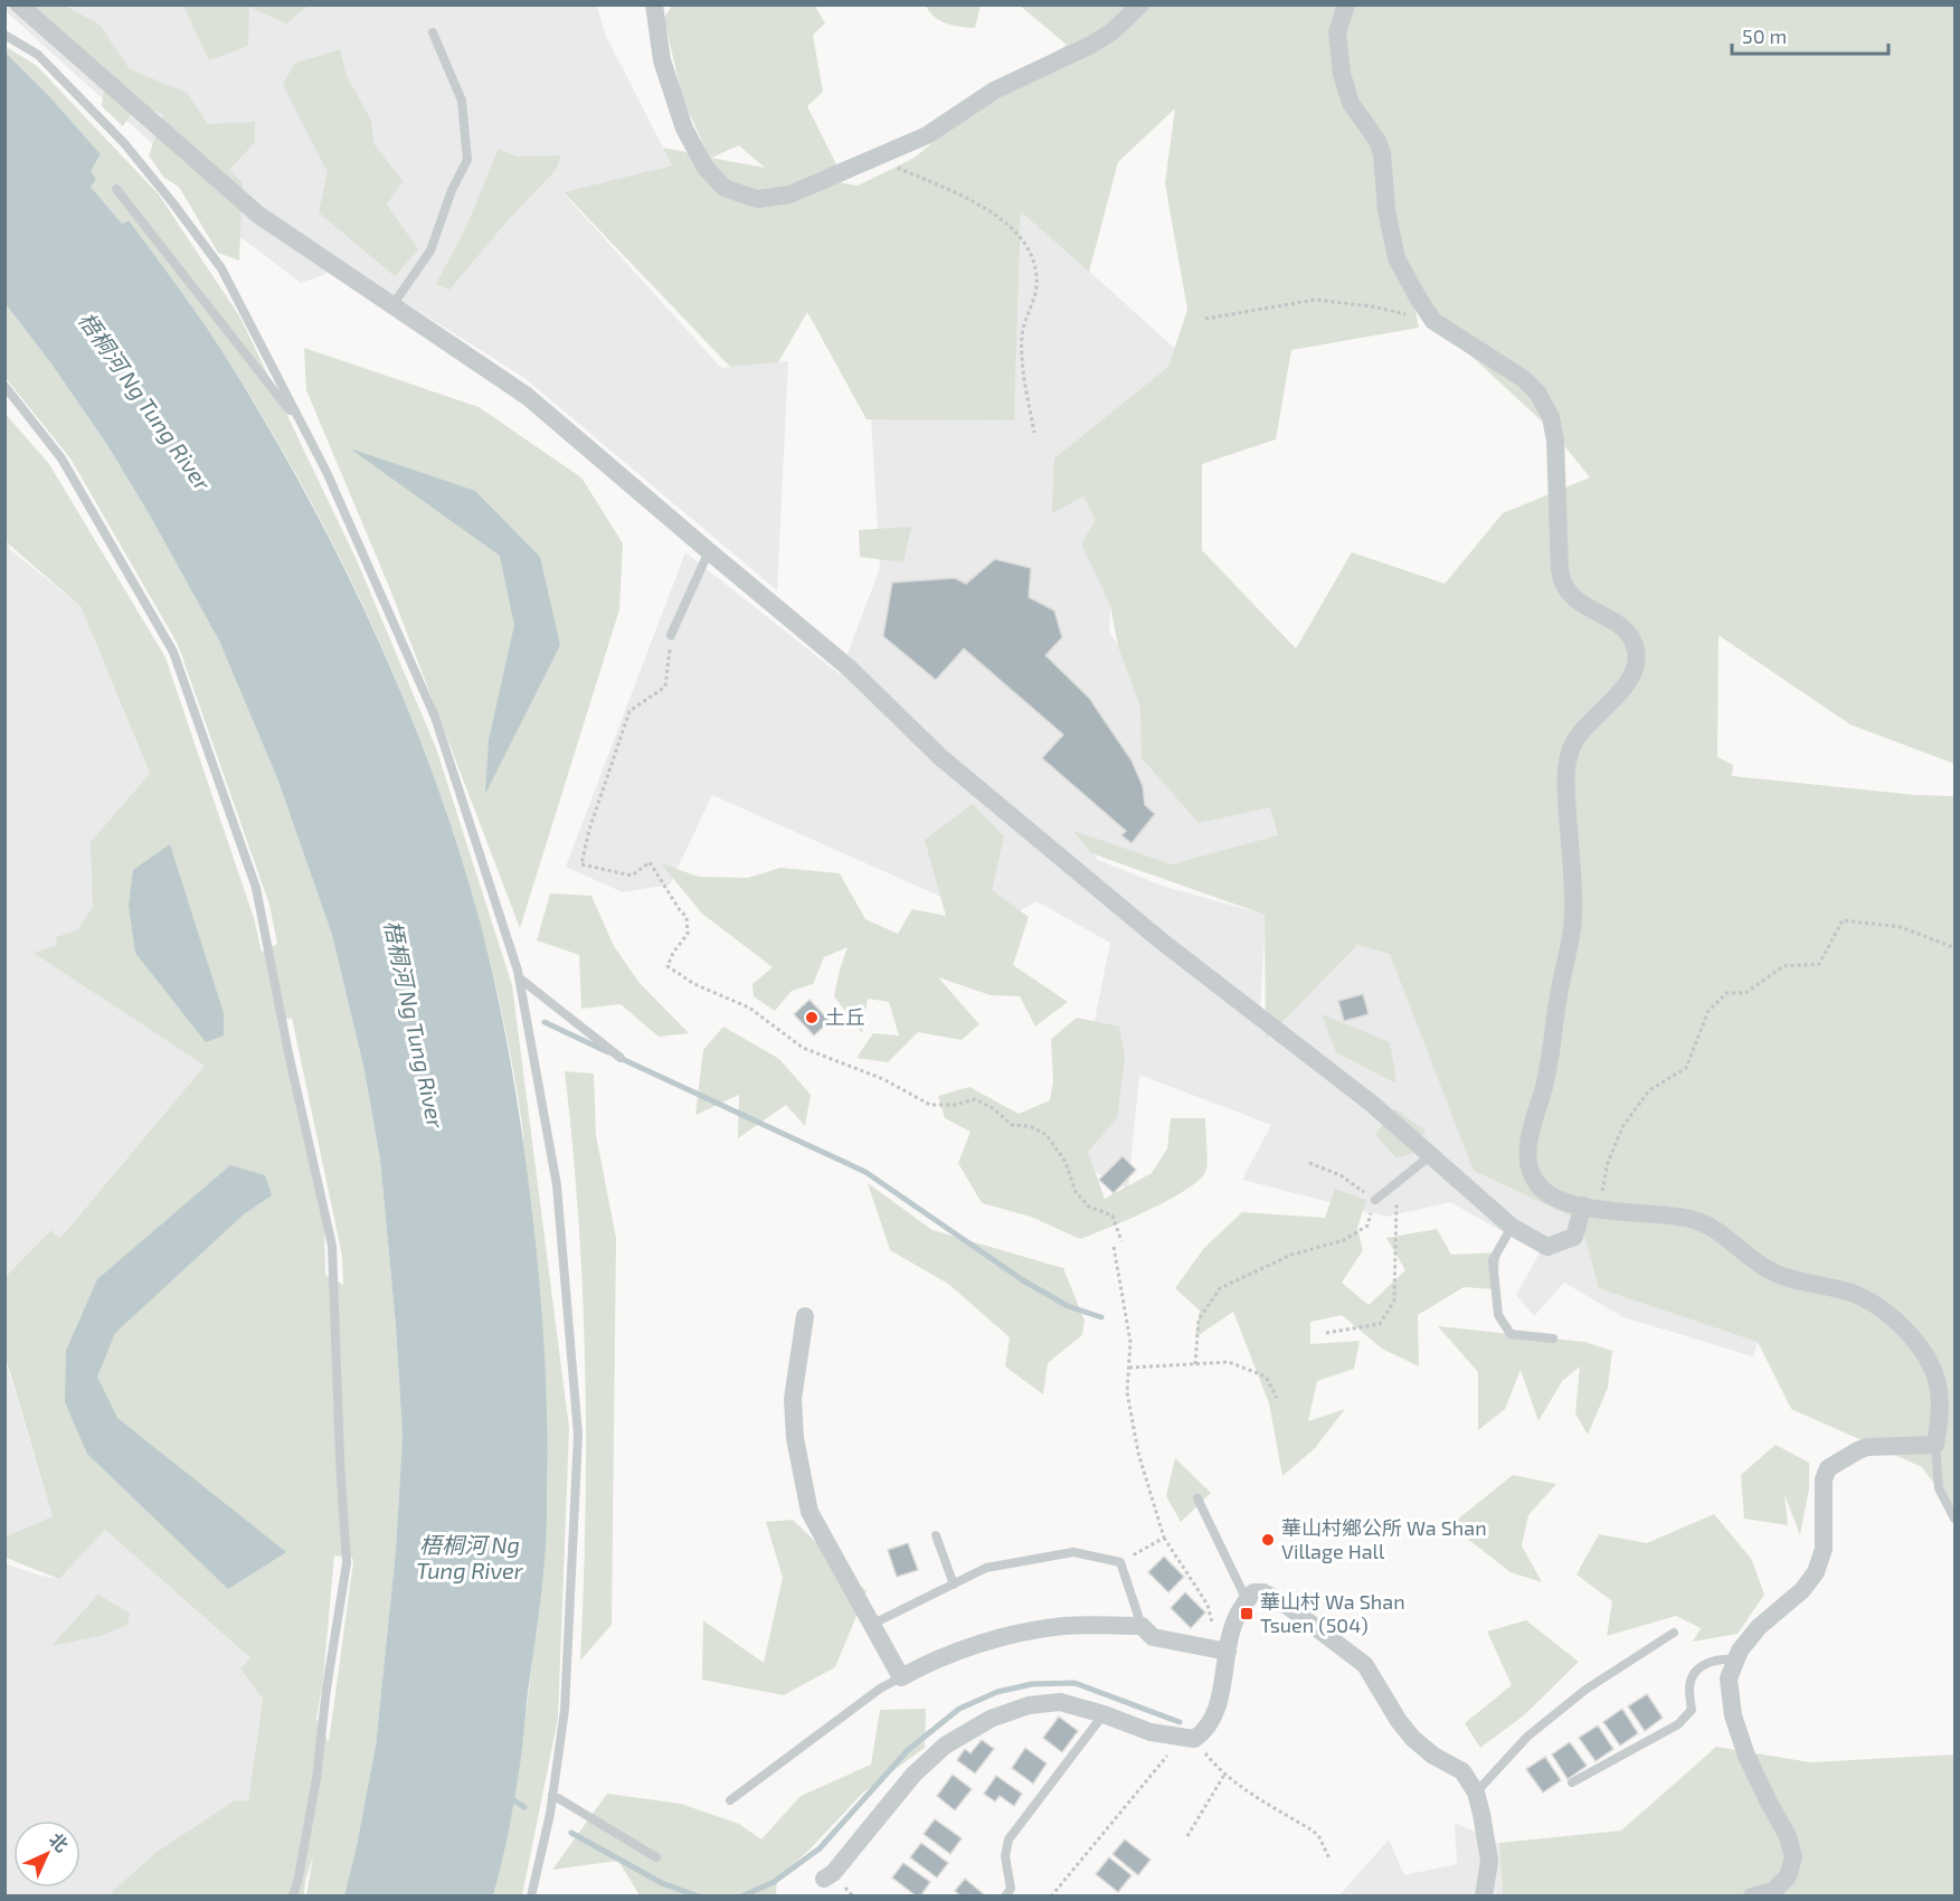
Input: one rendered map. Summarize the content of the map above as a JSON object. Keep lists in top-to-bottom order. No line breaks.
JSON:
{"water":["梧桐河 Ng Tung River"],"places":{"other":["土丘","華山村鄉公所 Wa Shan Village Hall"],"transit":["華山村 Wa Shan Tsuen (504)"]},"scale_bar":"50 m","north":"top right"}
